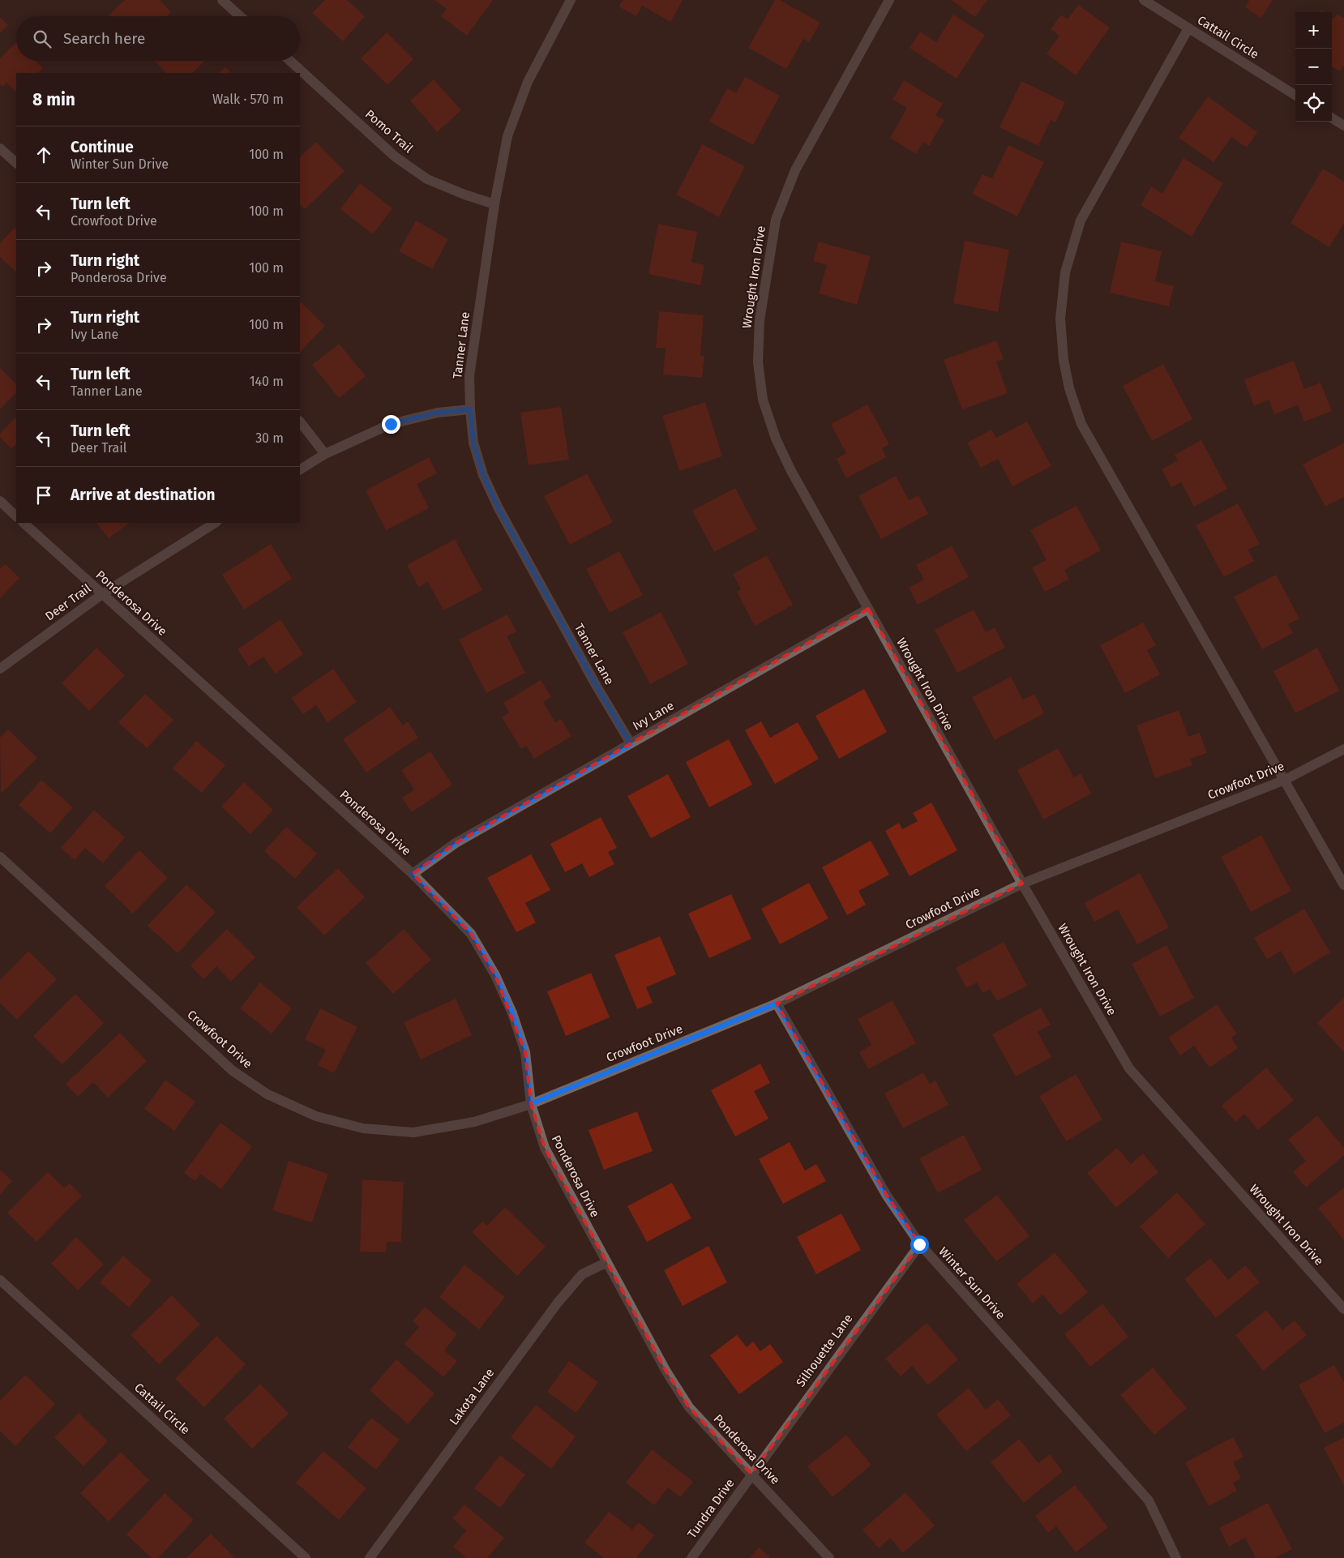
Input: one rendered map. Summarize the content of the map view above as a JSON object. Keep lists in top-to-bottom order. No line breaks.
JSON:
{"streets":{"street":["Cattail Circle","Pomo Trail","Wrought Iron Drive","Tanner Lane","Deer Trail","Ponderosa Drive","Ivy Lane","Crowfoot Drive","Winter Sun Drive","Silhouette Lane","Lakota Lane","Tundra Drive"]},"crossings":[["Pomo Trail","Tanner Lane"],["Wrought Iron Drive","Ivy Lane"],["Wrought Iron Drive","Crowfoot Drive"],["Tanner Lane","Ivy Lane"],["Deer Trail","Ponderosa Drive"],["Ponderosa Drive","Ivy Lane"],["Ponderosa Drive","Crowfoot Drive"],["Ponderosa Drive","Silhouette Lane"],["Ponderosa Drive","Lakota Lane"],["Ponderosa Drive","Tundra Drive"],["Crowfoot Drive","Winter Sun Drive"],["Winter Sun Drive","Silhouette Lane"],["Silhouette Lane","Tundra Drive"]],"page":{"map_buttons":["+","−"],"search":"Search here","heading":["8 min","Walk · 570 m"],"list":[["Continue","Winter Sun Drive","100 m"],["Turn left","Crowfoot Drive","100 m"],["Turn right","Ponderosa Drive","100 m"],["Turn right","Ivy Lane","100 m"],["Turn left","Tanner Lane","140 m"],["Turn left","Deer Trail","30 m"],"Arrive at destination"]}}
